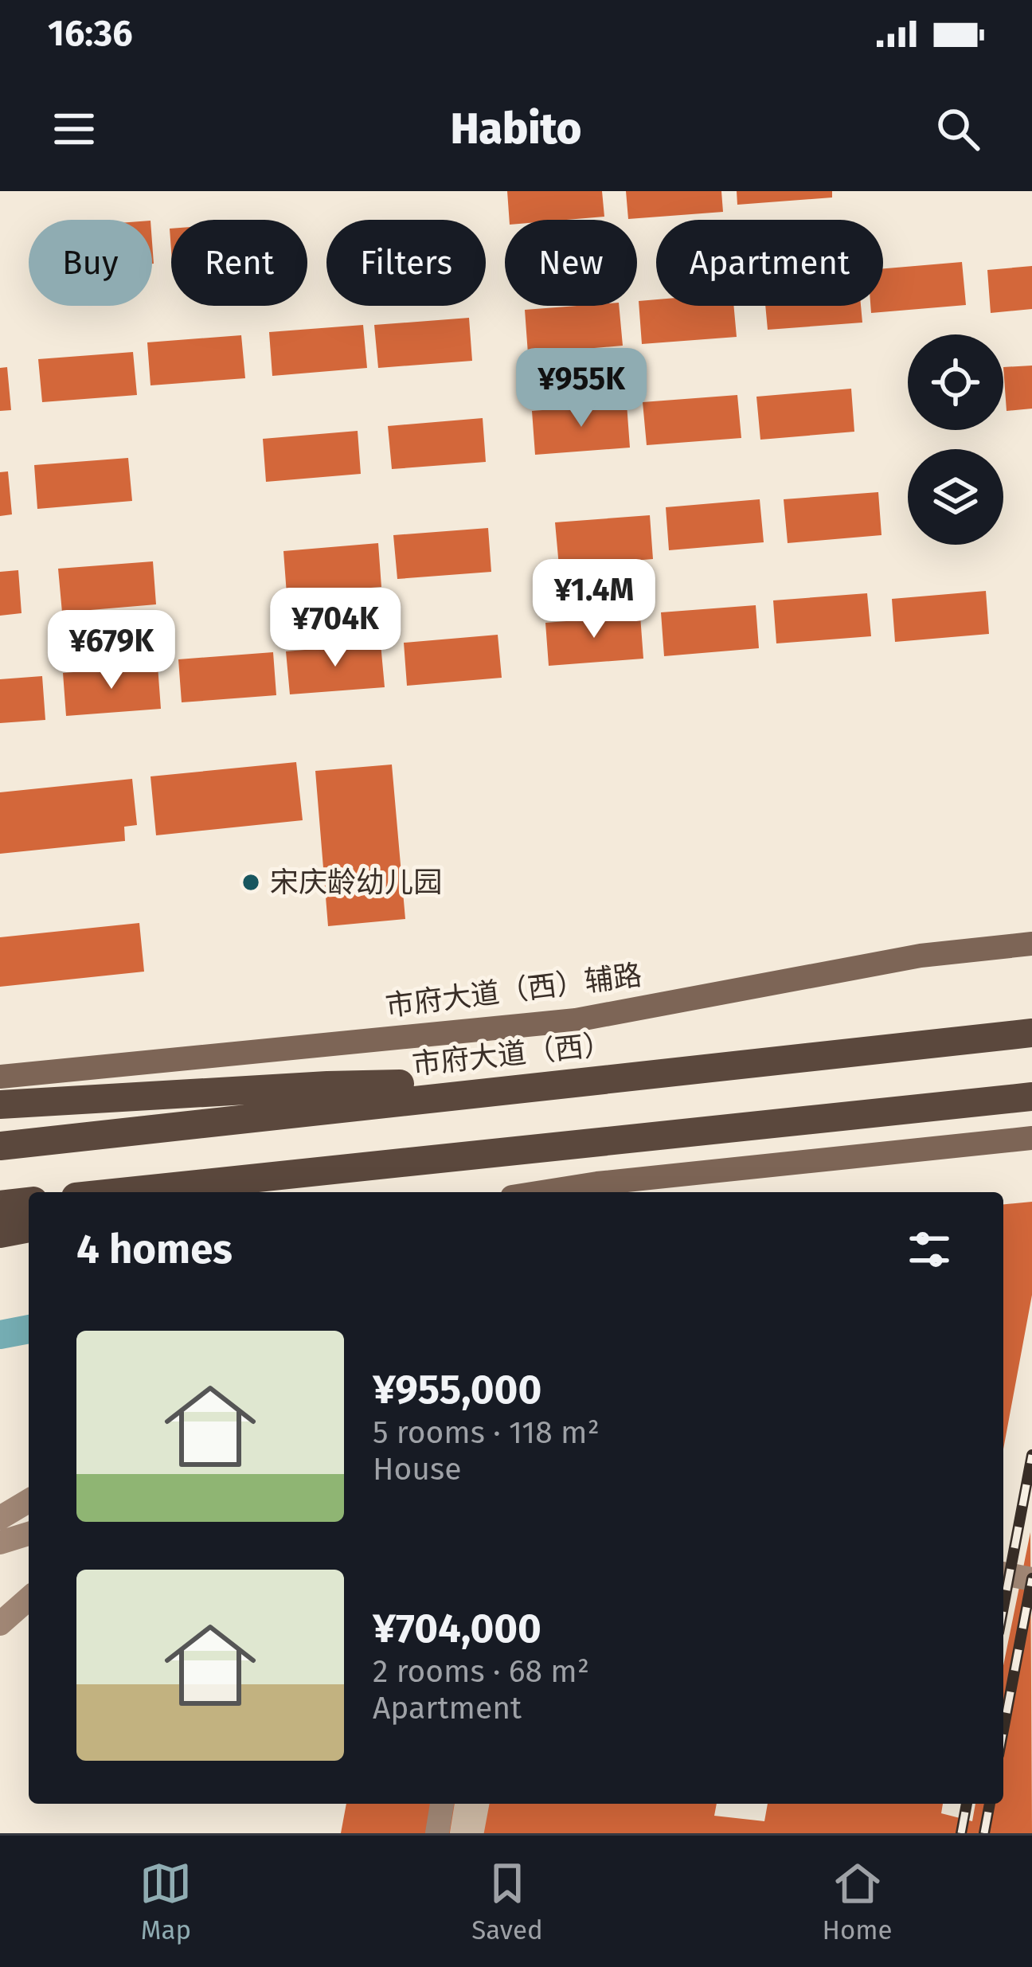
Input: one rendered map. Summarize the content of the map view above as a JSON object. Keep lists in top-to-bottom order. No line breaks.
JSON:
{"streets":{"highway":["市府大道（西）"],"main road":["市府大道（西）辅路"]},"places":["宋庆龄幼儿园"],"page":{"status":"16:36","header":"Habito","chip":["Buy","Rent","Filters","New","Apartment"],"price":["¥955K","¥1.4M","¥704K","¥679K"],"heading":"4 homes","list":[{"name":"¥955,000","note":"5 rooms · 118 m² · House"},{"name":"¥704,000","note":"2 rooms · 68 m² · Apartment"}],"tabs":["Map","Saved","Home"]}}
